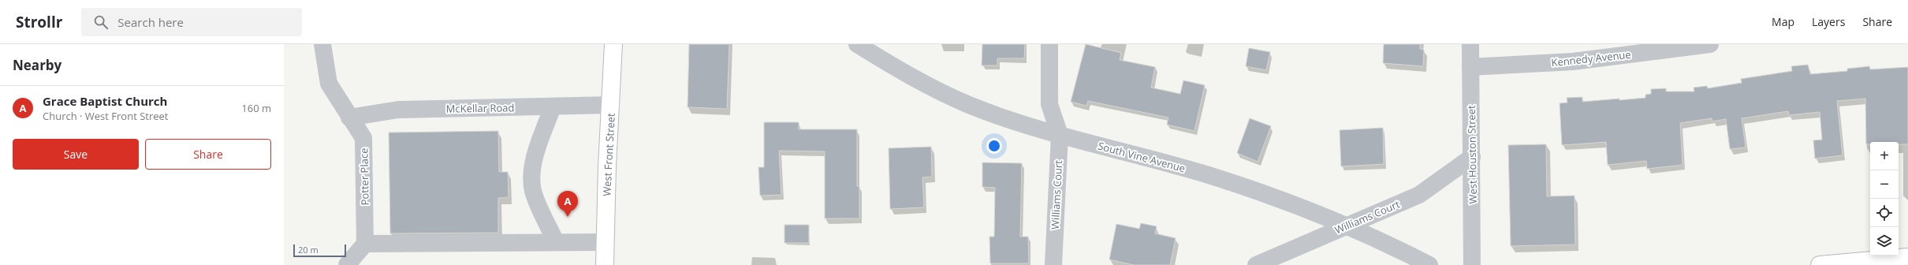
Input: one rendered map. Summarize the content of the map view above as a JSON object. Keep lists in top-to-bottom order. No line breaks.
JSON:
{"streets":{"main road":["West Front Street"],"street":["Kennedy Avenue","McKellar Road","West Houston Street","South Vine Avenue","Potter Place","Williams Court"]},"crossings":[["Kennedy Avenue","West Houston Street"],["McKellar Road","West Front Street"],["McKellar Road","Potter Place"],["West Houston Street","Williams Court"],["South Vine Avenue","Williams Court"]],"scale_bar":"20 m","page":{"header":"Strollr","search":"Search here","nav":["Map","Layers","Share"],"heading":"Nearby","list":[{"mark":"A","name":"Grace Baptist Church","note":"Church · West Front Street","value":"160 m"}],"buttons":["Save","Share"],"map_buttons":["+","−"],"pins":"A","scale":"20 m"}}
